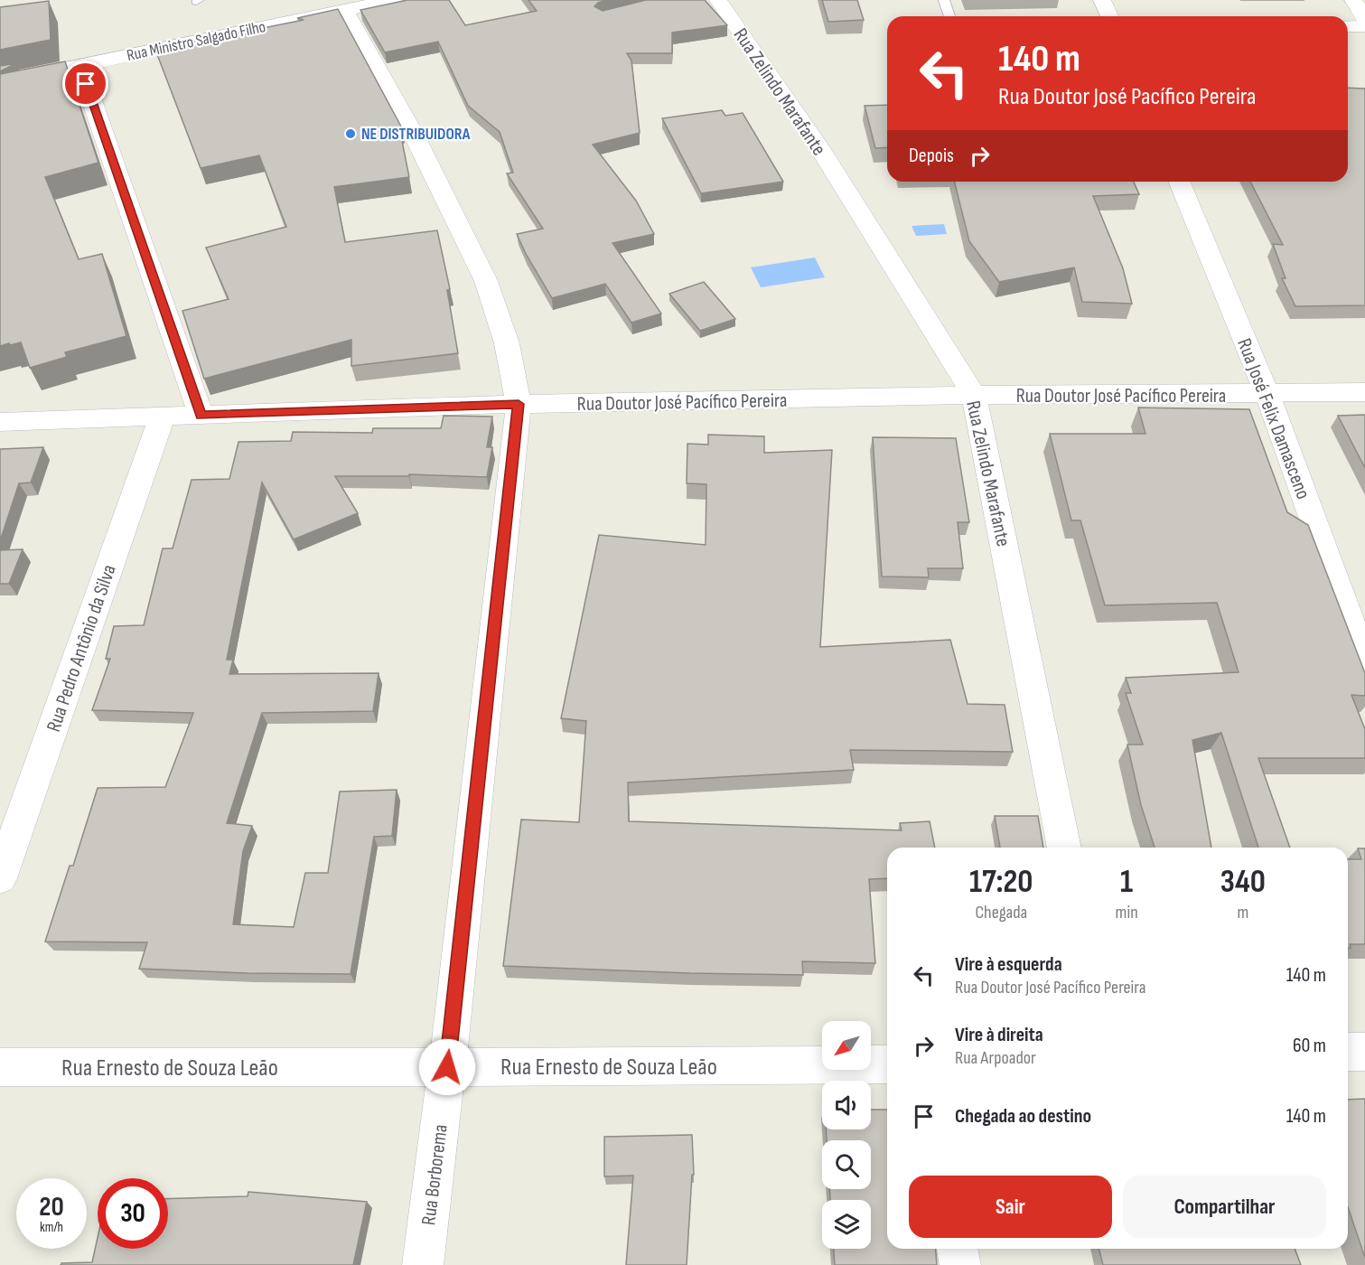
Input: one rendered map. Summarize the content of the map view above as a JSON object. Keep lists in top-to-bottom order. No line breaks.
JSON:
{"streets":{"street":["Rua Ministro Salgado Filho","Rua Zelindo Marafante","Rua Doutor José Pacífico Pereira","Rua José Felix Damasceno","Rua Pedro Antônio da Silva","Rua Ernesto de Souza Leão","Rua Borborema"]},"crossings":[["Rua Ministro Salgado Filho","Rua Borborema"],["Rua Zelindo Marafante","Rua Doutor José Pacífico Pereira"],["Rua Doutor José Pacífico Pereira","Rua José Felix Damasceno"],["Rua Doutor José Pacífico Pereira","Rua Pedro Antônio da Silva"],["Rua Doutor José Pacífico Pereira","Rua Borborema"],["Rua Ernesto de Souza Leão","Rua Borborema"]],"places":["NE DISTRIBUIDORA"],"north":"bottom left","page":{"turn":["140 m","Rua Doutor José Pacífico Pereira"],"then":"Depois","eta":["17:20","Chegada","1","min","340","m"],"list":[{"name":"Vire à esquerda","note":"Rua Doutor José Pacífico Pereira","value":"140 m"},{"name":"Vire à direita","note":"Rua Arpoador","value":"60 m"},{"name":"Chegada ao destino","value":"140 m"}],"buttons":["Sair","Compartilhar"],"speed":"20 km/h","limit":"30"}}
